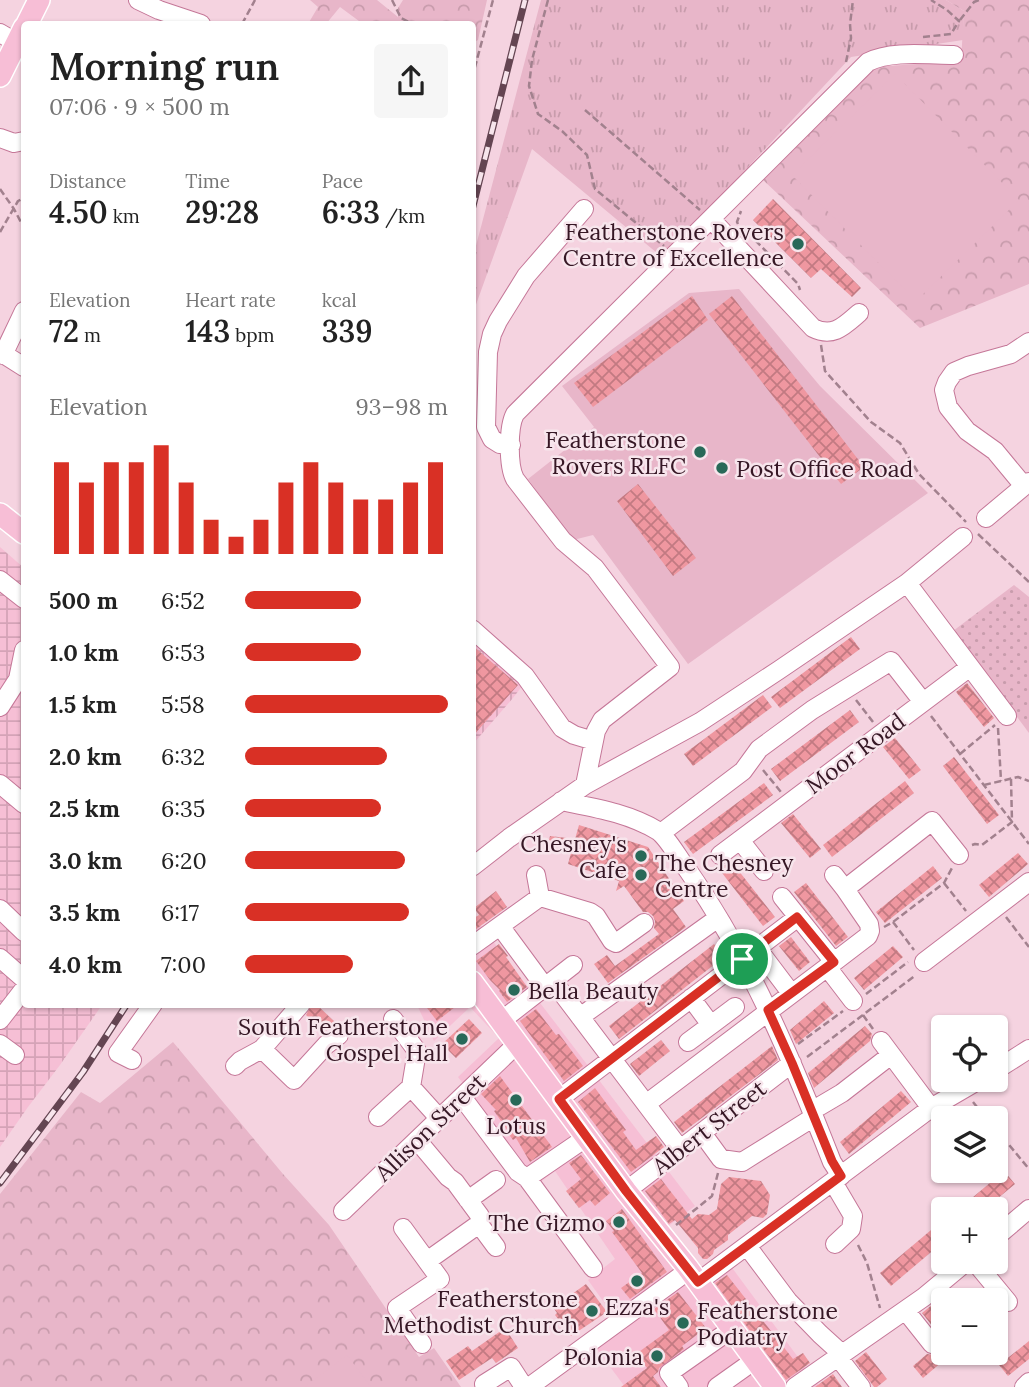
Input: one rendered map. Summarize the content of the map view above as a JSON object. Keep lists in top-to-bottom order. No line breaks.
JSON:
{"streets":{"street":["Moor Road","Allison Street","Albert Street"]},"places":["Featherstone Rovers Centre of Excellence","Featherstone Rovers RLFC","Post Office Road","Chesney's Cafe","The Chesney Centre","Bella Beauty","South Featherstone Gospel Hall","Lotus","The Gizmo","Ezza's","Featherstone Methodist Church","Featherstone Podiatry","Polonia"],"page":{"heading":["Morning run","07:06 · 9 × 500 m"],"stats":[["Distance","4.50 km"],["Time","29:28"],["Pace","6:33 /km"],["Elevation","72 m"],["Heart rate","143 bpm"],["kcal","339"]],"chart":["Elevation","93–98 m"],"list":[{"name":"500 m","note":"6:52"},{"name":"1.0 km","note":"6:53"},{"name":"1.5 km","note":"5:58"},{"name":"2.0 km","note":"6:32"},{"name":"2.5 km","note":"6:35"},{"name":"3.0 km","note":"6:20"},{"name":"3.5 km","note":"6:17"},{"name":"4.0 km","note":"7:00"}],"map_buttons":["+","−"]}}
